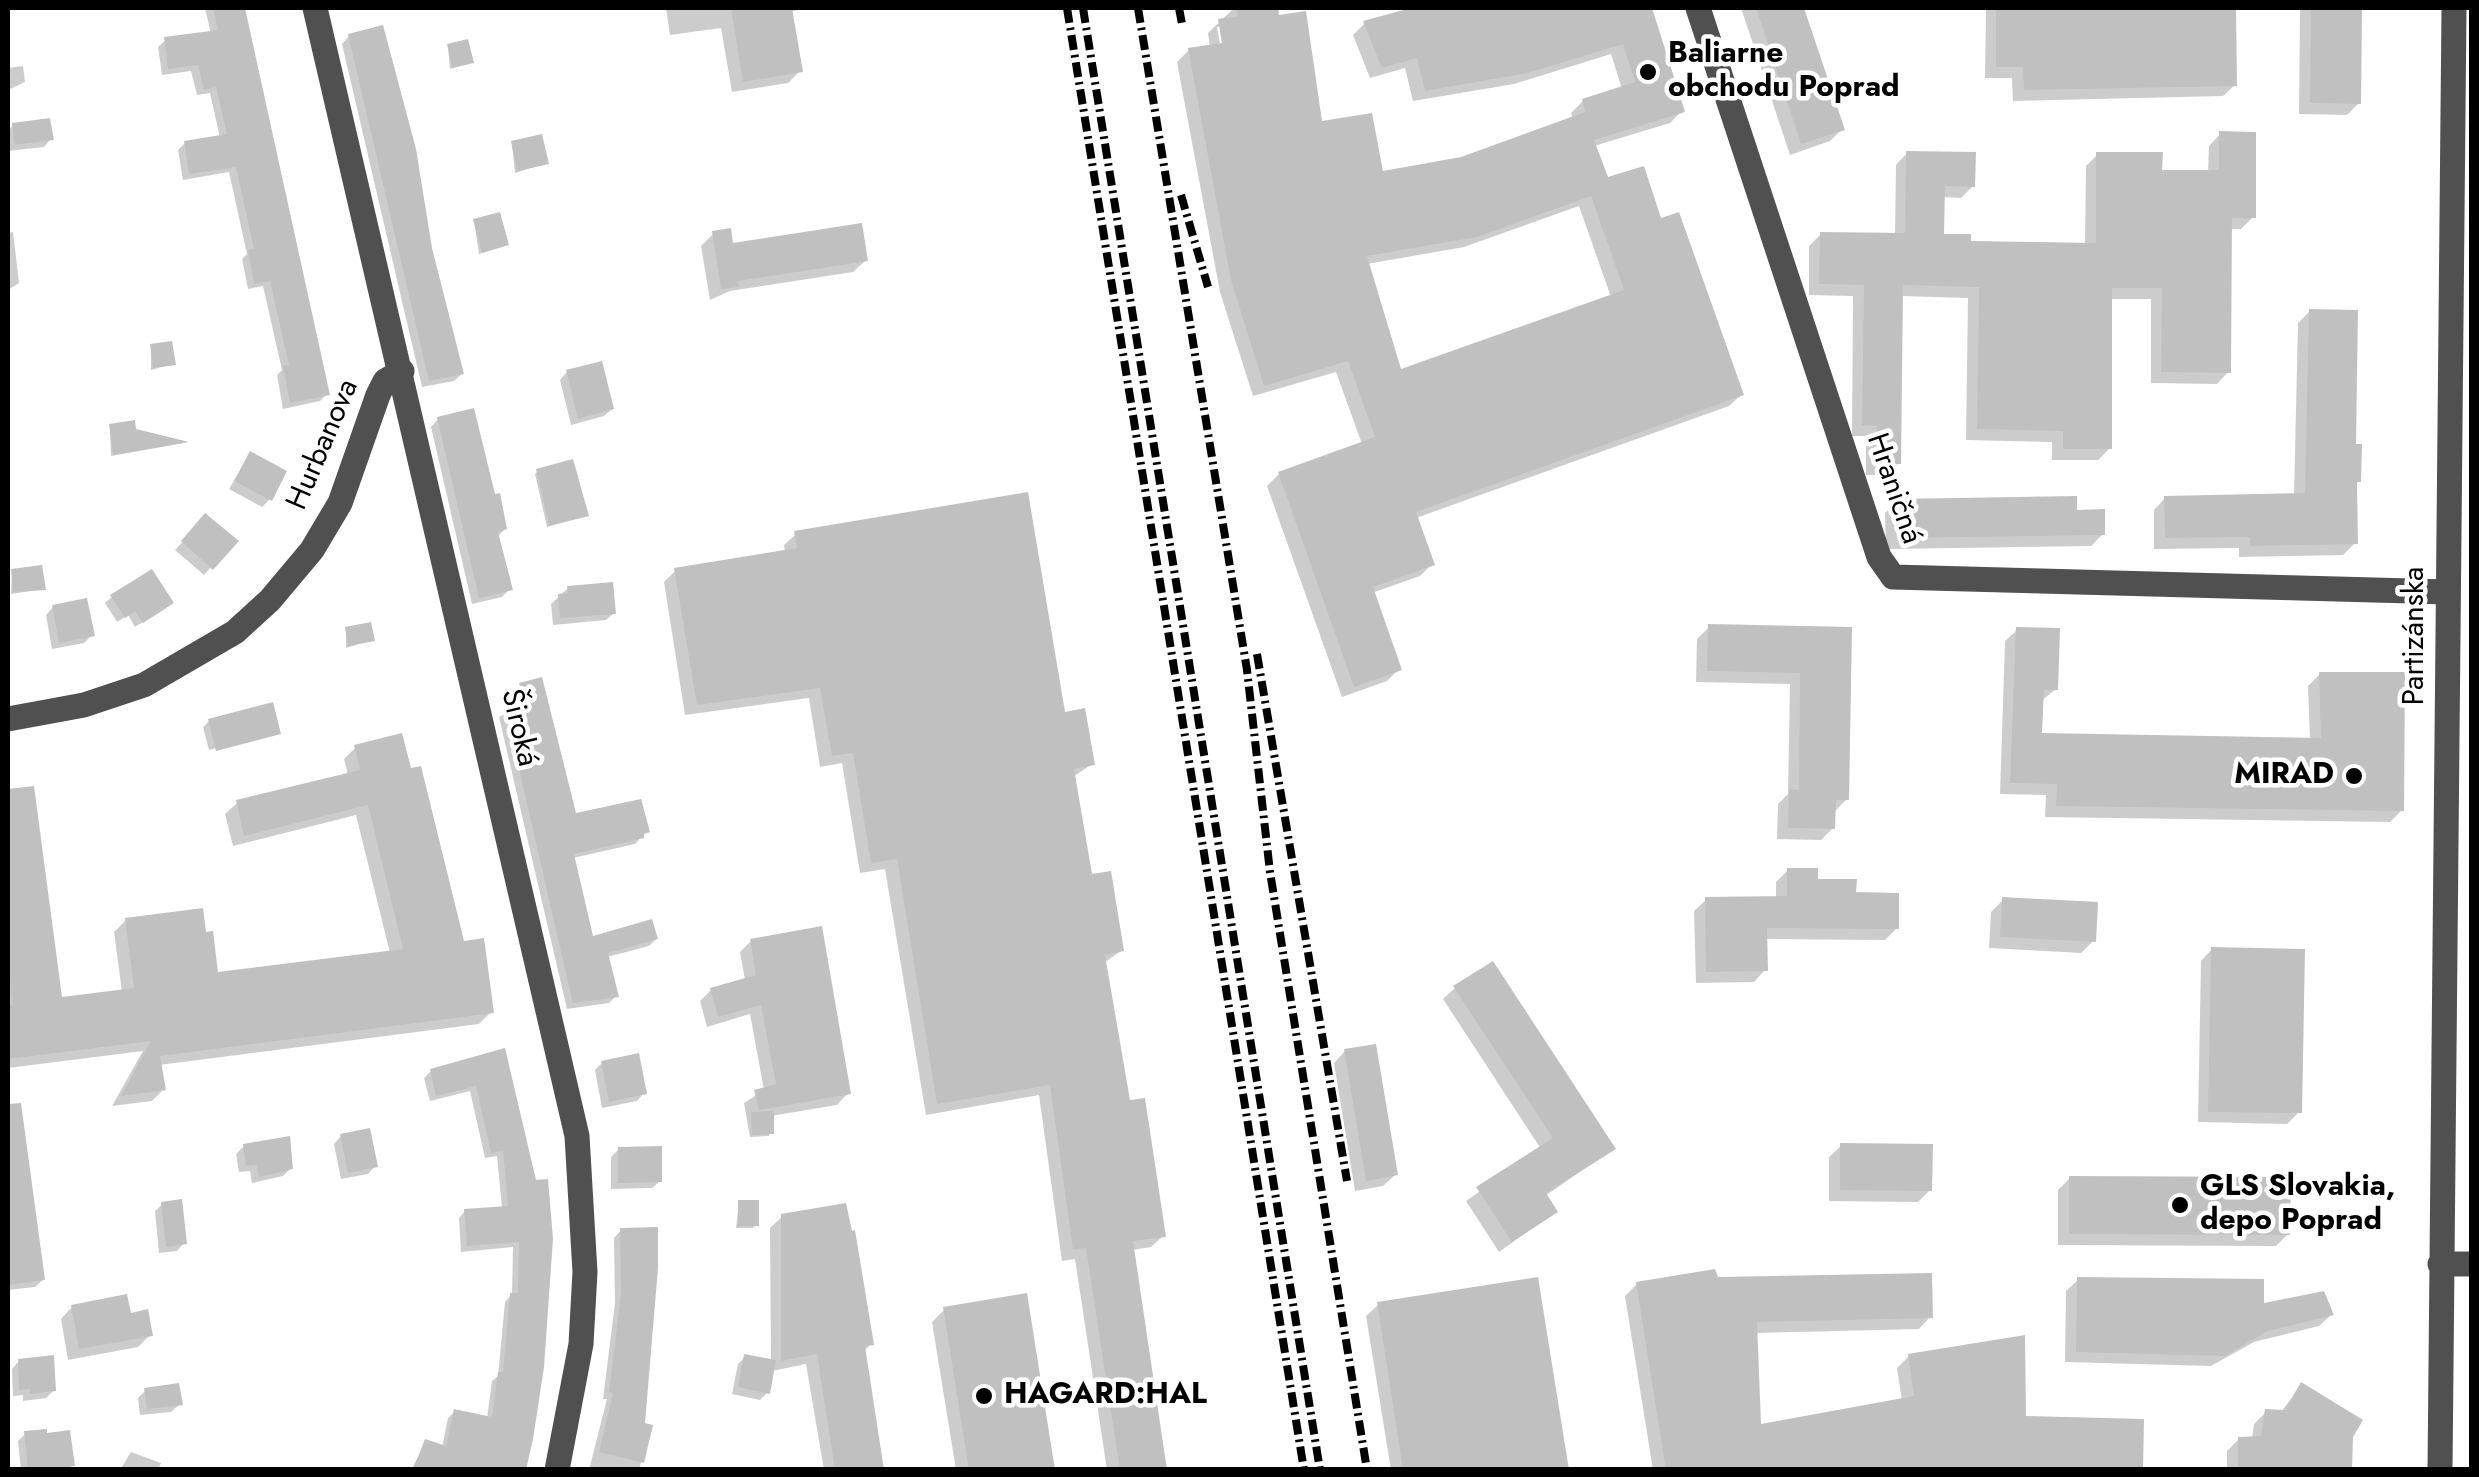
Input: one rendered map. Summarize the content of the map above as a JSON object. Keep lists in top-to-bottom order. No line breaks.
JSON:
{"streets":{"street":["Hurbanova","Hraničná","Partizánska","Široká"]},"crossings":[["Hurbanova","Široká"],["Hraničná","Partizánska"]],"places":["Baliarne obchodu Poprad","MIRAD","GLS Slovakia, depo Poprad","HAGARD:HAL"]}
